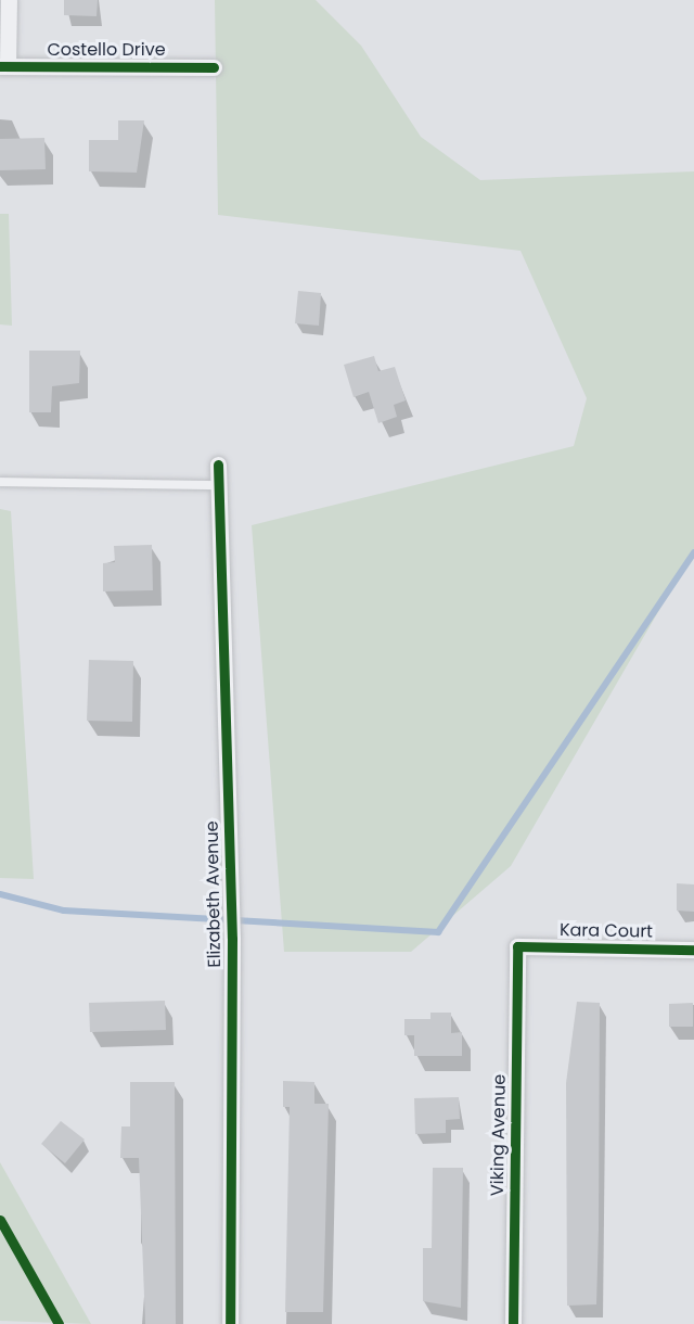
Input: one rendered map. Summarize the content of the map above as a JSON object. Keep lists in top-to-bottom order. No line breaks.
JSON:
{"streets":{"street":["Costello Drive","Elizabeth Avenue","Kara Court","Viking Avenue"]},"crossings":[["Kara Court","Viking Avenue"]]}
